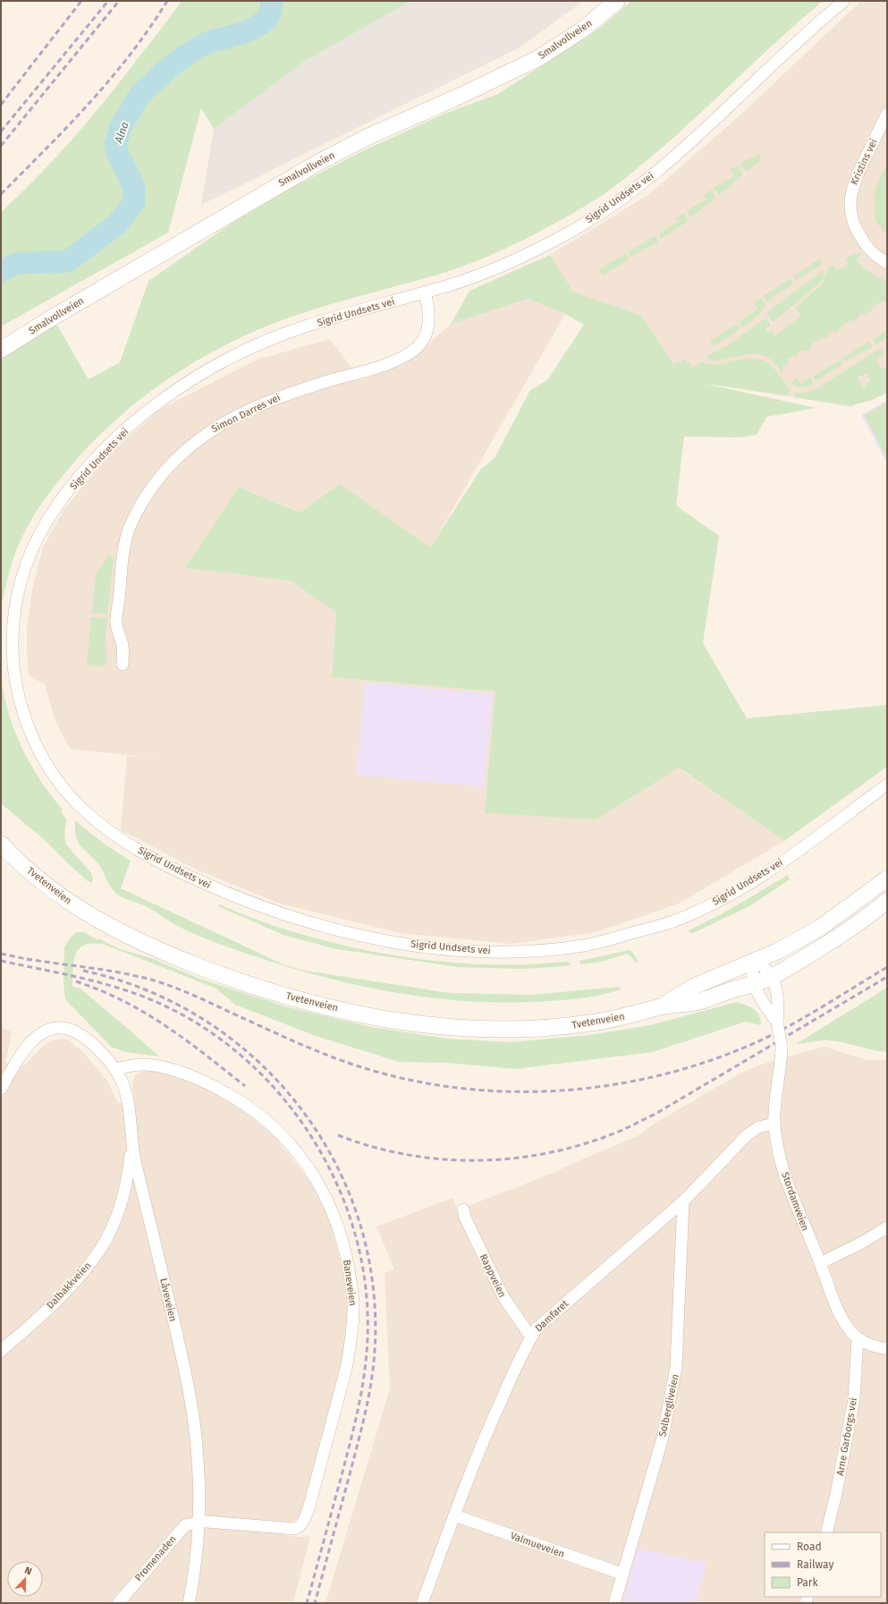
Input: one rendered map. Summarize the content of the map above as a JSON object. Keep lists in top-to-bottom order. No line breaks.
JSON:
{"streets":{"main road":["Smalvollveien","Tvetenveien"],"street":["Kristins vei","Sigrid Undsets vei","Simon Darres vei","Stordamveien","Rappveien","Baneveien","Dalbakkveien","Låveveien","Damfaret","Solbergliveien","Arne Garborgs vei","Valmueveien","Promenaden"]},"crossings":[["Sigrid Undsets vei","Simon Darres vei"],["Tvetenveien","Stordamveien"],["Stordamveien","Damfaret"],["Stordamveien","Arne Garborgs vei"],["Rappveien","Damfaret"],["Baneveien","Låveveien"],["Baneveien","Promenaden"],["Dalbakkveien","Låveveien"],["Låveveien","Promenaden"],["Damfaret","Solbergliveien"],["Damfaret","Valmueveien"],["Solbergliveien","Valmueveien"]],"water":["Alna"],"legend":["Road","Railway","Park"],"north":"top"}
